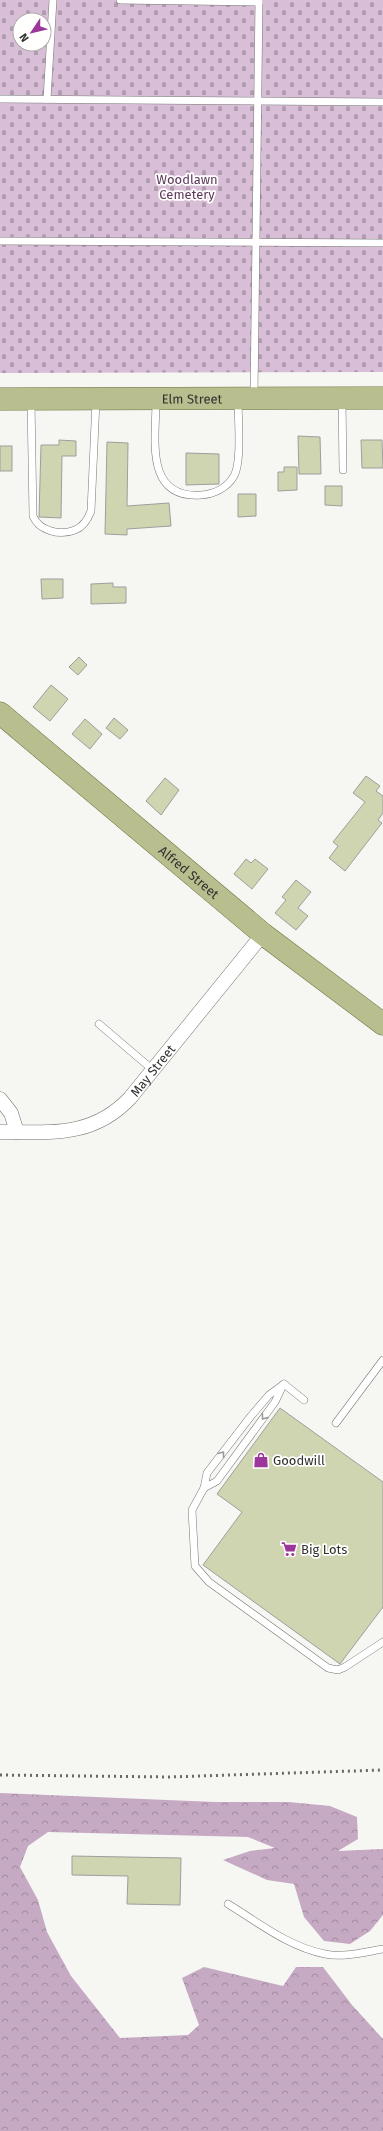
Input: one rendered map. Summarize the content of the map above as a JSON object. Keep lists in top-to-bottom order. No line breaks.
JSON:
{"streets":{"main road":["Elm Street","Alfred Street"],"street":["May Street"]},"crossings":[["Alfred Street","May Street"]],"parks":["Woodlawn Cemetery"],"places":{"shop":["Goodwill"],"supermarket":["Big Lots"]},"north":"bottom left"}
